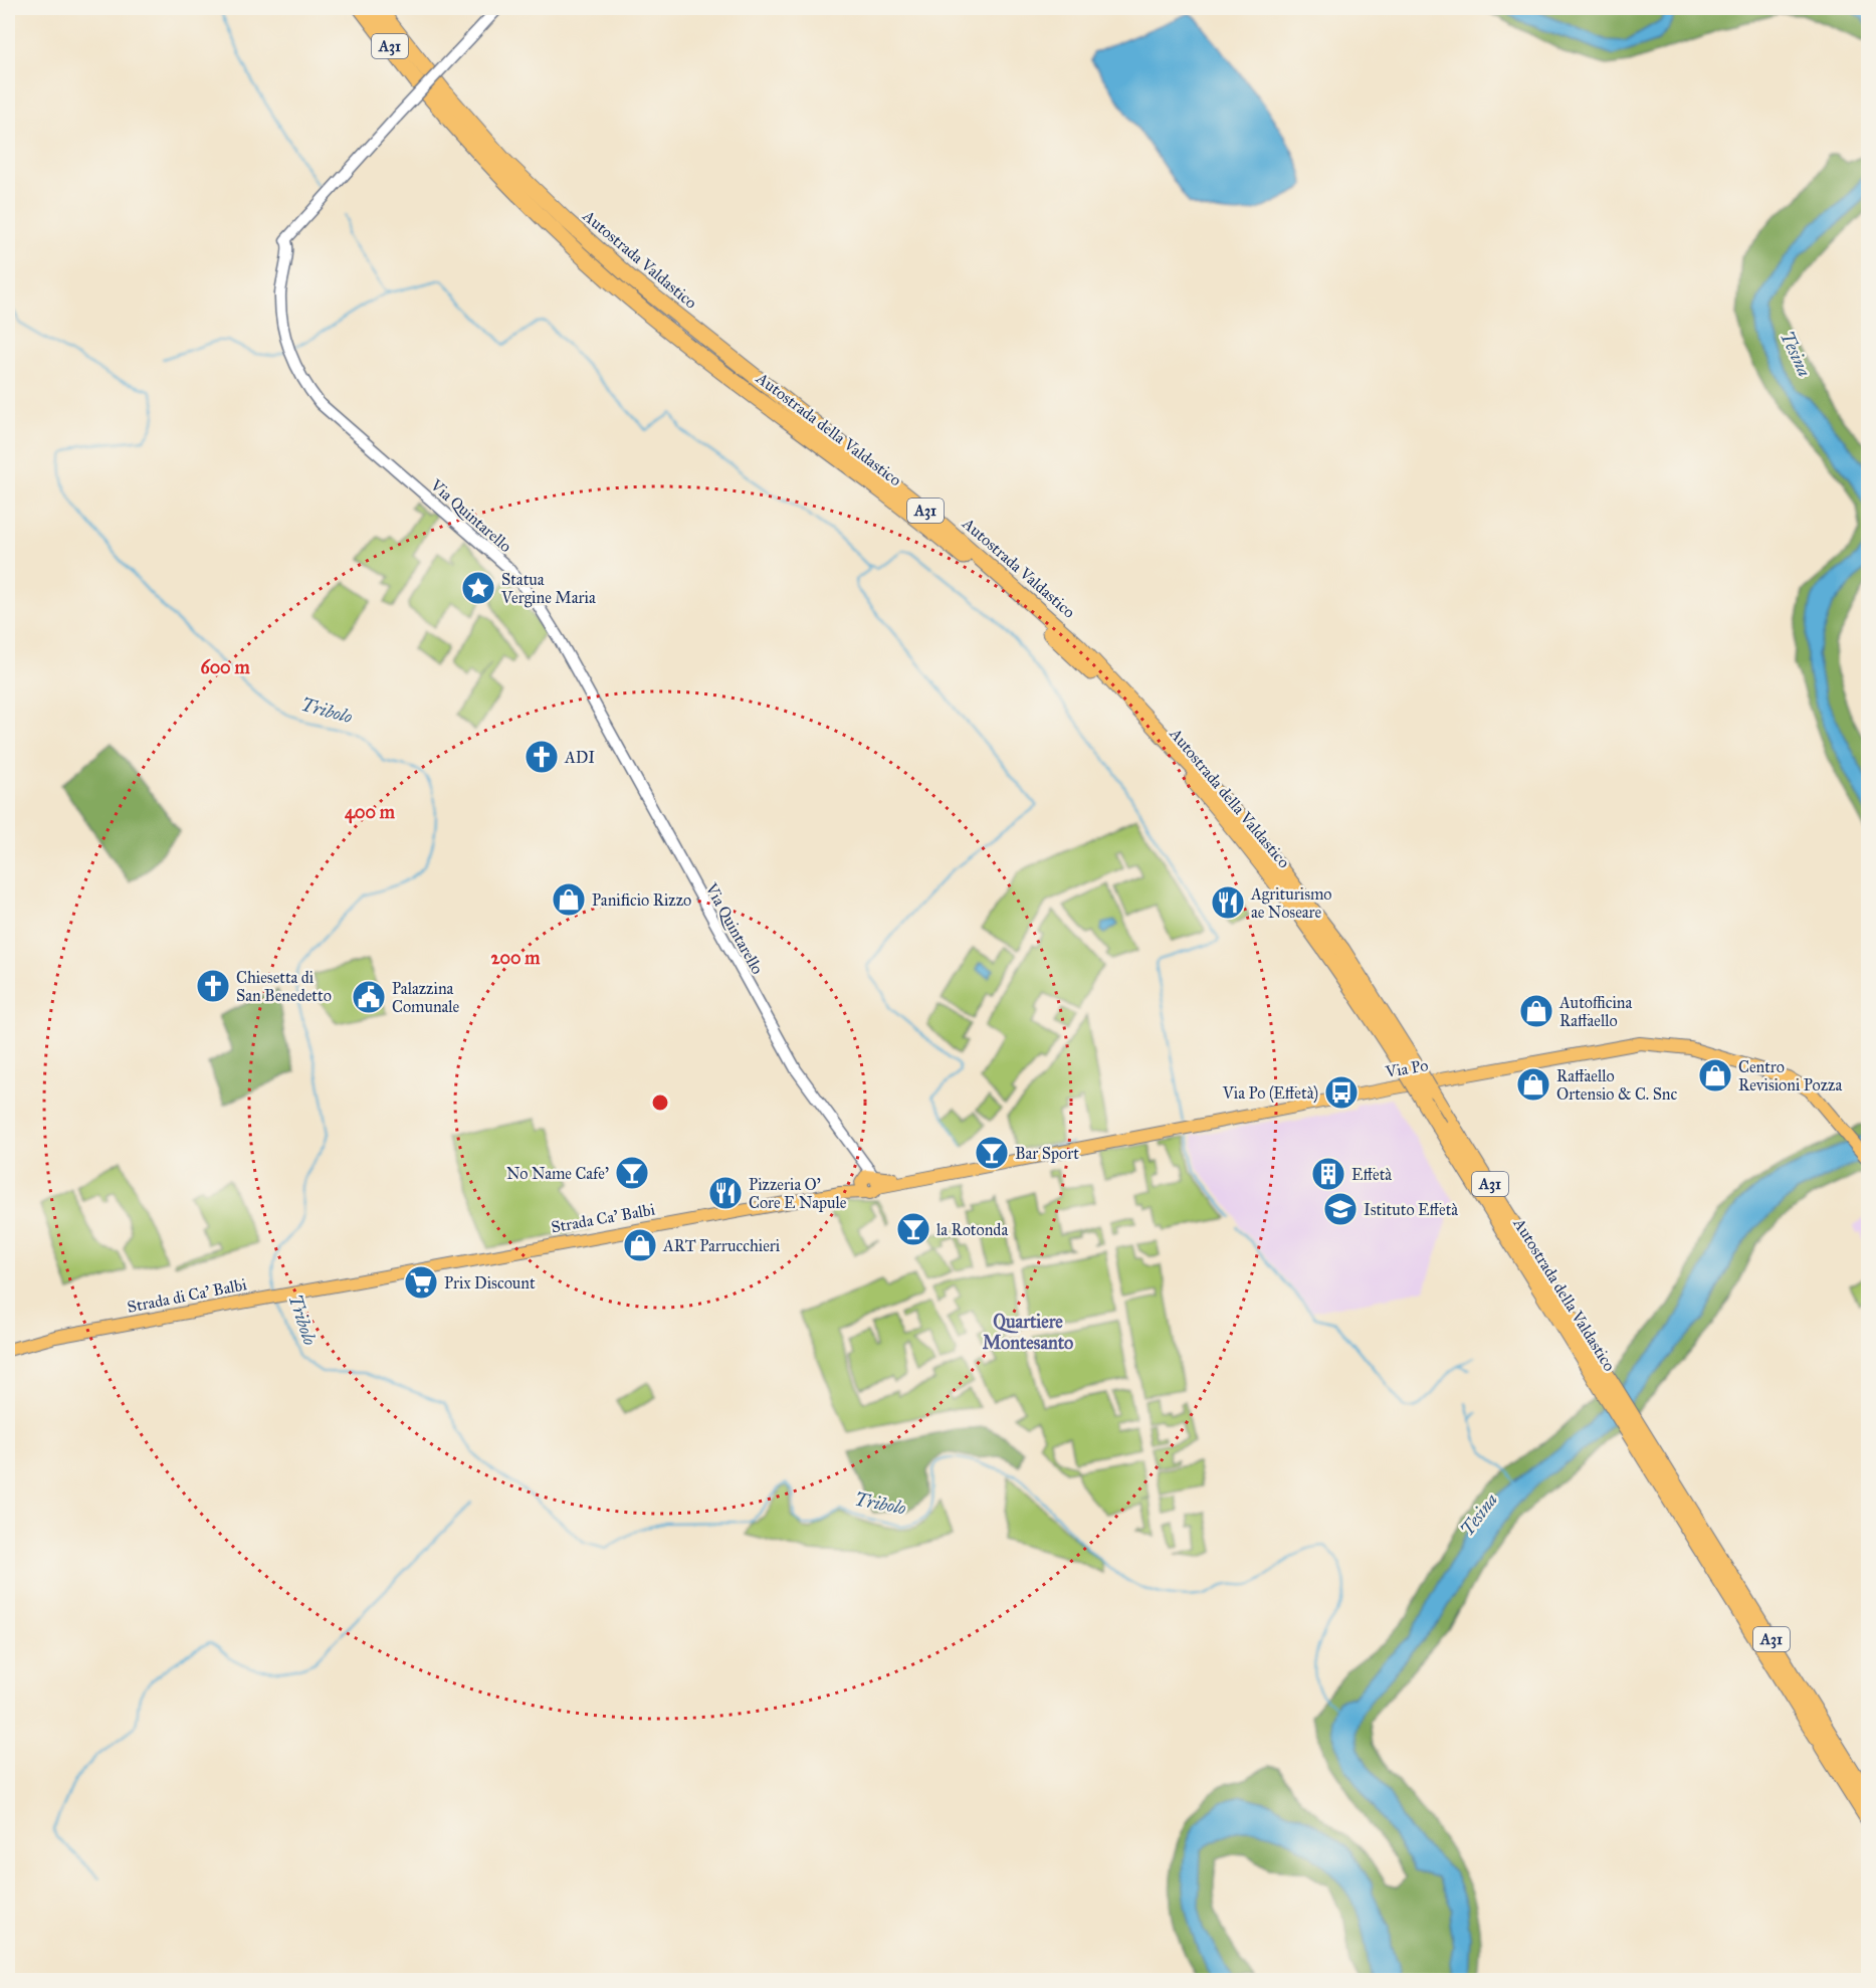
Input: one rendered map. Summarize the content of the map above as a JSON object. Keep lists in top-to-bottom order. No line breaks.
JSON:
{"streets":{"highway":["A31","Autostrada Valdastico","Autostrada della Valdastico"],"main road":["Via Po","Strada Ca' Balbi","Strada di Ca' Balbi"],"street":["Via Quintarello"]},"crossings":[["Autostrada Valdastico","Autostrada della Valdastico"],["Via Quintarello","Via Po"],["Via Quintarello","Strada Ca' Balbi"],["Via Po","Strada Ca' Balbi"],["Strada Ca' Balbi","Strada di Ca' Balbi"]],"districts":["Quartiere Montesanto"],"water":["Tesina","Tribolo"],"places":{"place":["Statua Vergine Maria"],"church":["ADI","Chiesetta di San Benedetto"],"shop":["Panificio Rizzo","Autofficina Raffaello","Centro Revisioni Pozza","Raffaello Ortensio & C. Snc","ART Parrucchieri"],"restaurant":["Agriturismo ae Noseare","Pizzeria O' Core E Napule"],"public building":["Palazzina Comunale"],"bus stop":["Via Po (Effetà)"],"bar":["Bar Sport","No Name Cafe'","la Rotonda"],"building":["Effetà"],"school or university":["Istituto Effetà"],"supermarket":["Prix Discount"]},"rings":["600 m","400 m","200 m"]}
